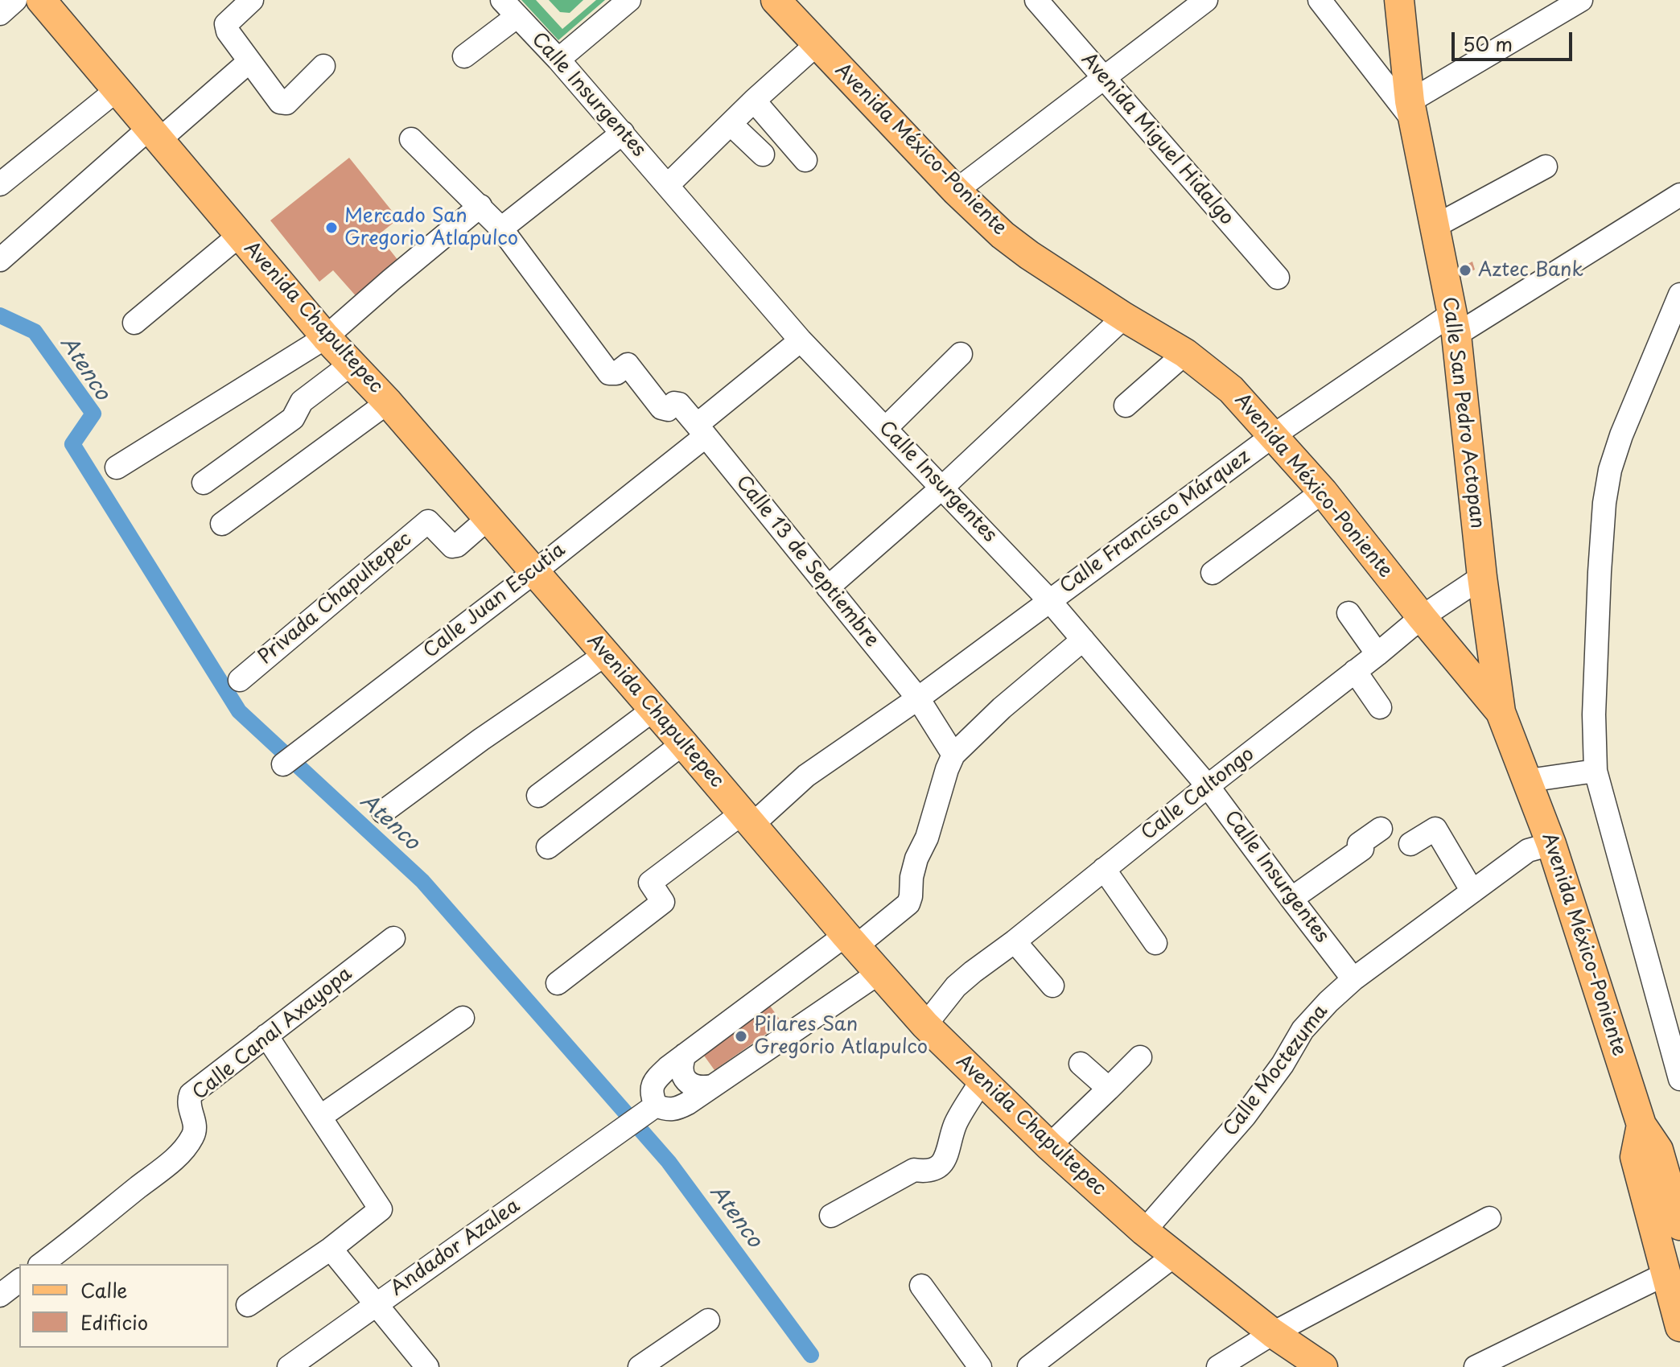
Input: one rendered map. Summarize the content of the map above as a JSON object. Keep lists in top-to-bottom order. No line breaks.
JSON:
{"streets":{"main road":["Avenida México-Poniente","Avenida Chapultepec","Calle San Pedro Actopan"],"street":["Calle Insurgentes","Avenida Miguel Hidalgo","Calle Francisco Márquez","Calle 13 de Septiembre","Privada Chapultepec","Calle Juan Escutia","Calle Caltongo","Calle Canal Axayopa","Calle Moctezuma","Andador Azalea"]},"crossings":[["Calle Insurgentes","Calle Francisco Márquez"],["Calle Insurgentes","Calle Caltongo"],["Calle Insurgentes","Calle Moctezuma"],["Avenida México-Poniente","Calle San Pedro Actopan"],["Avenida México-Poniente","Calle Francisco Márquez"],["Avenida México-Poniente","Calle Caltongo"],["Avenida México-Poniente","Calle Moctezuma"],["Avenida Chapultepec","Privada Chapultepec"],["Avenida Chapultepec","Calle Juan Escutia"],["Avenida Chapultepec","Calle Caltongo"],["Avenida Chapultepec","Calle Moctezuma"],["Calle San Pedro Actopan","Calle Francisco Márquez"],["Calle San Pedro Actopan","Calle Caltongo"],["Calle 13 de Septiembre","Calle Juan Escutia"]],"water":["Atenco"],"places":["Mercado San Gregorio Atlapulco","Aztec Bank","Pilares San Gregorio Atlapulco"],"legend":["Calle","Edificio"],"scale_bar":"50 m"}
